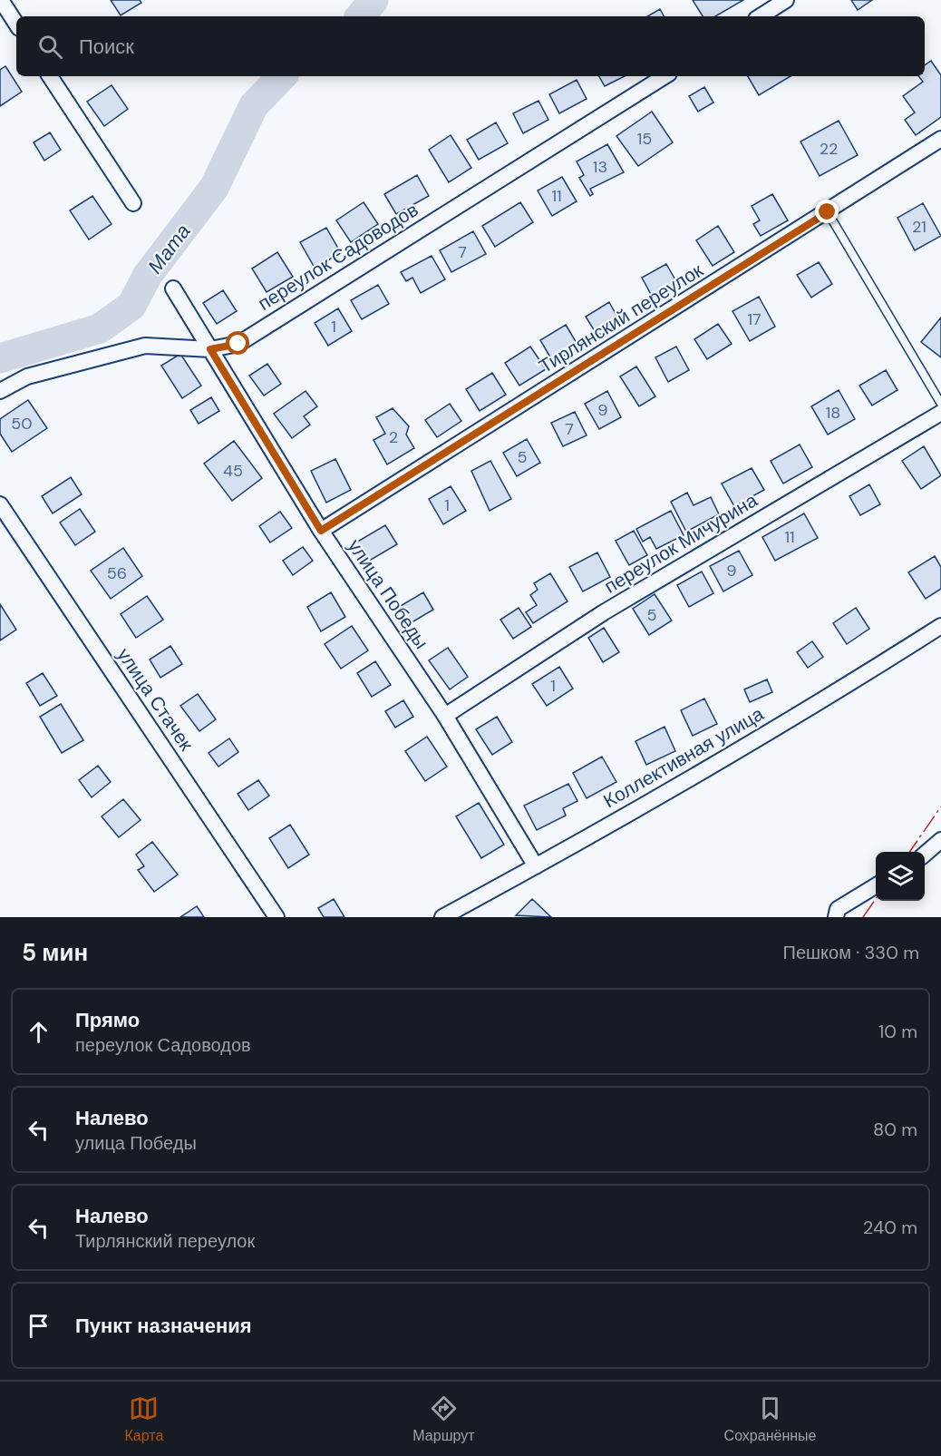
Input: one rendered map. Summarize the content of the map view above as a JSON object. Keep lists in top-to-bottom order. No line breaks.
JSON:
{"streets":{"street":["переулок Садоводов","Тирлянский переулок","переулок Мичурина","улица Победы","улица Стачек","Коллективная улица"]},"crossings":[["переулок Садоводов","улица Победы"],["Тирлянский переулок","улица Победы"],["переулок Мичурина","улица Победы"],["улица Победы","Коллективная улица"]],"water":["Мата"],"house_numbers":["15","22","13","11","21","7","17","1","9","18","50","7","2","5","45","1","11","9","56","5","1"],"page":{"search":"Поиск","heading":["5 мин","Пешком · 330 m"],"list":[["Прямо","переулок Садоводов","10 m"],["Налево","улица Победы","80 m"],["Налево","Тирлянский переулок","240 m"],"Пункт назначения"],"nav":["Карта","Маршрут","Сохранённые"]}}
